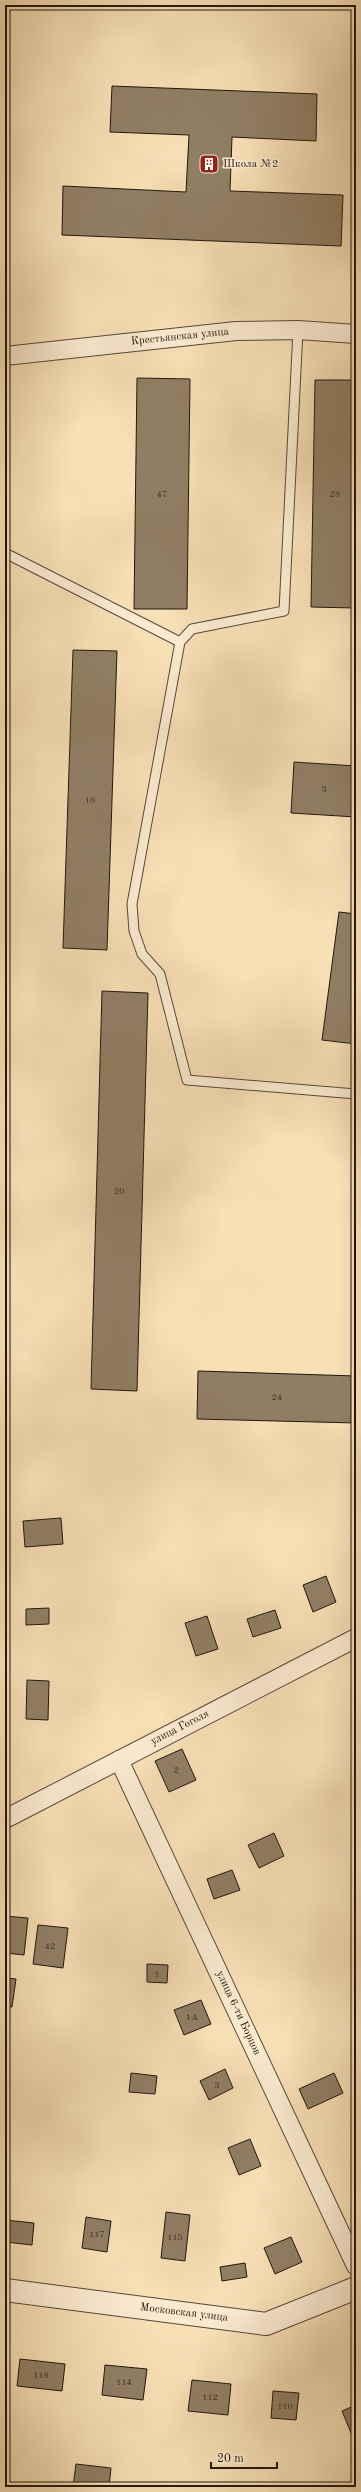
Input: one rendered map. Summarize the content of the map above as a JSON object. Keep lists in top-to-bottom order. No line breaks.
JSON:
{"streets":{"street":["Крестьянская улица","улица Гоголя","улица 6-ти Борцов","Московская улица"]},"crossings":[["улица Гоголя","улица 6-ти Борцов"]],"places":{"building":["Школа №2"]},"house_numbers":["47","28","3","18","20","24","2","42","1","1А","3","117","115","118","114","112","110"],"scale_bar":"20 m"}
